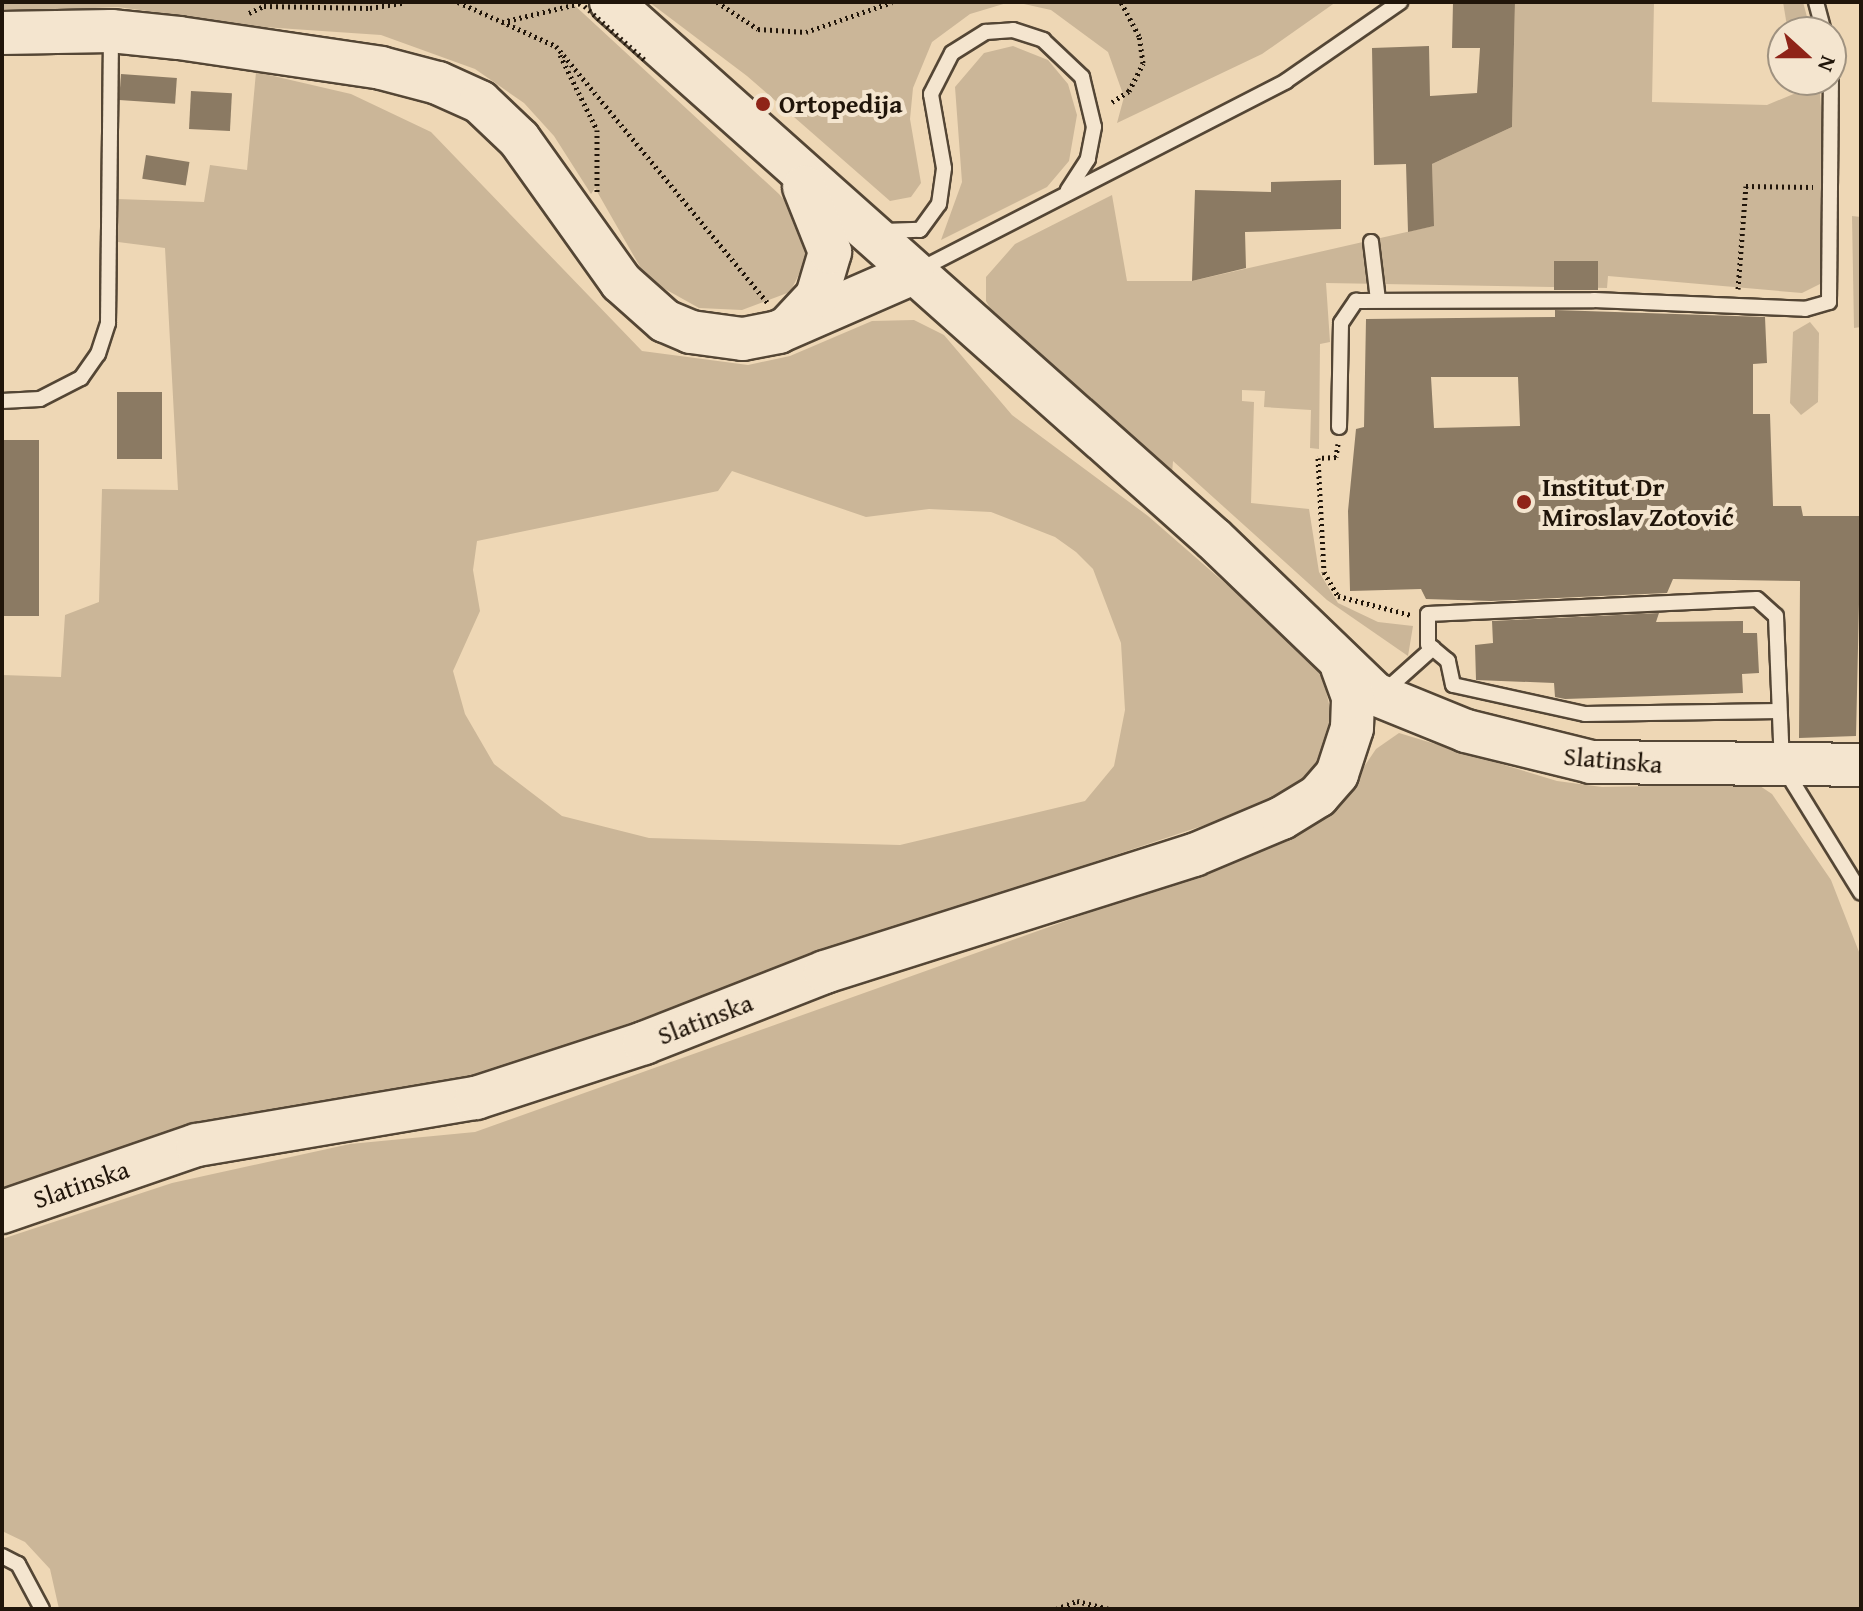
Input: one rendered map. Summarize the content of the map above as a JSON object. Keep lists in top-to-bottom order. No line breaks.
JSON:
{"streets":{"street":["Slatinska"]},"places":["Ortopedija","Institut Dr Miroslav Zotović"],"north":"right"}
